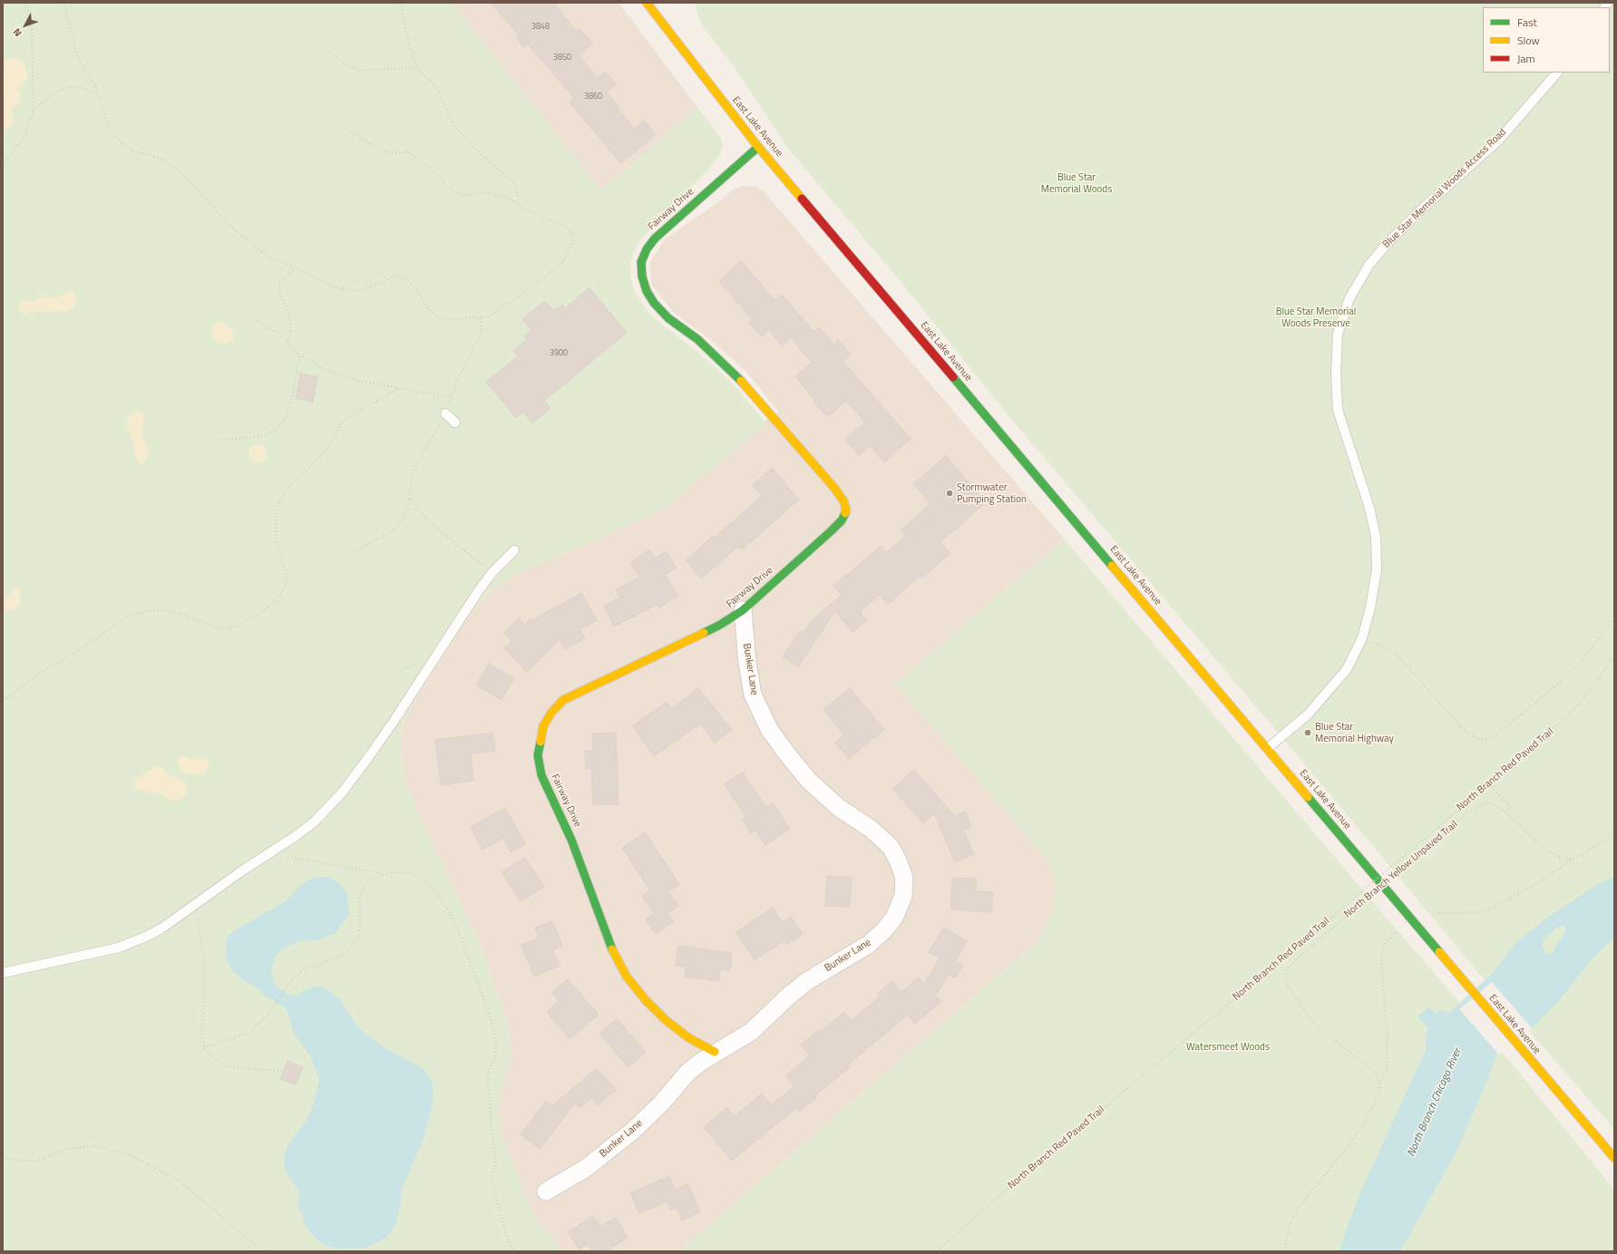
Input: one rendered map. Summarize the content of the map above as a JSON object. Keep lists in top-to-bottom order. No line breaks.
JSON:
{"streets":{"main road":["East Lake Avenue","Fairway Drive"],"street":["Bunker Lane"],"lane":["Blue Star Memorial Woods Access Road"],"path":["North Branch Red Paved Trail","North Branch Yellow Unpaved Trail"]},"crossings":[["East Lake Avenue","Blue Star Memorial Woods Access Road"],["East Lake Avenue","Fairway Drive"],["Fairway Drive","Bunker Lane"]],"water":["North Branch Chicago River"],"parks":["Blue Star Memorial Woods","Blue Star Memorial Woods Preserve","Watersmeet Woods"],"places":["Stormwater Pumping Station","Blue Star Memorial Highway"],"house_numbers":["3848","3850","3860","3900"],"legend":["Fast","Slow","Jam"],"north":"bottom left"}
